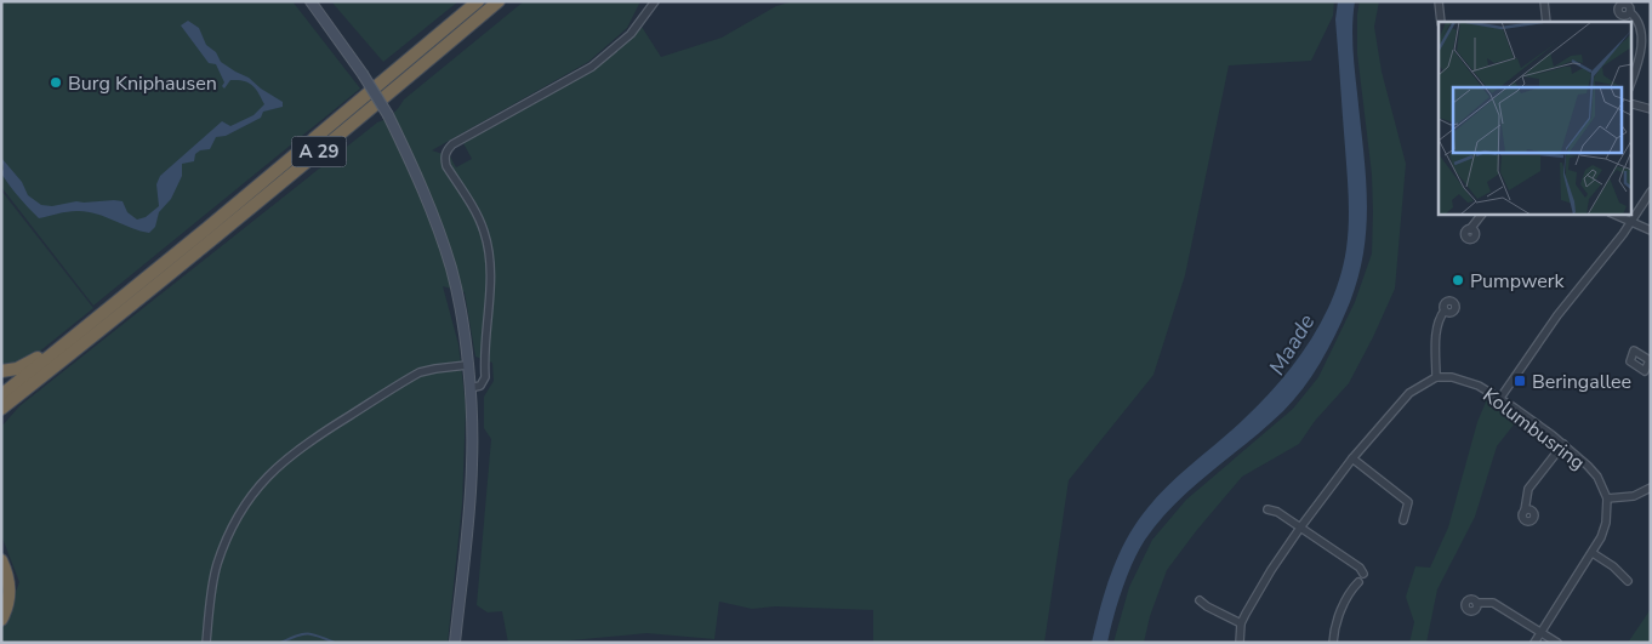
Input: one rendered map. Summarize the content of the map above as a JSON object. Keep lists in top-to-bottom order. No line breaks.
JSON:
{"streets":{"highway":["A 29"],"street":["Kolumbusring"]},"water":["Maade"],"places":{"other":["Burg Kniphausen","Pumpwerk"],"transit":["Beringallee"]}}
